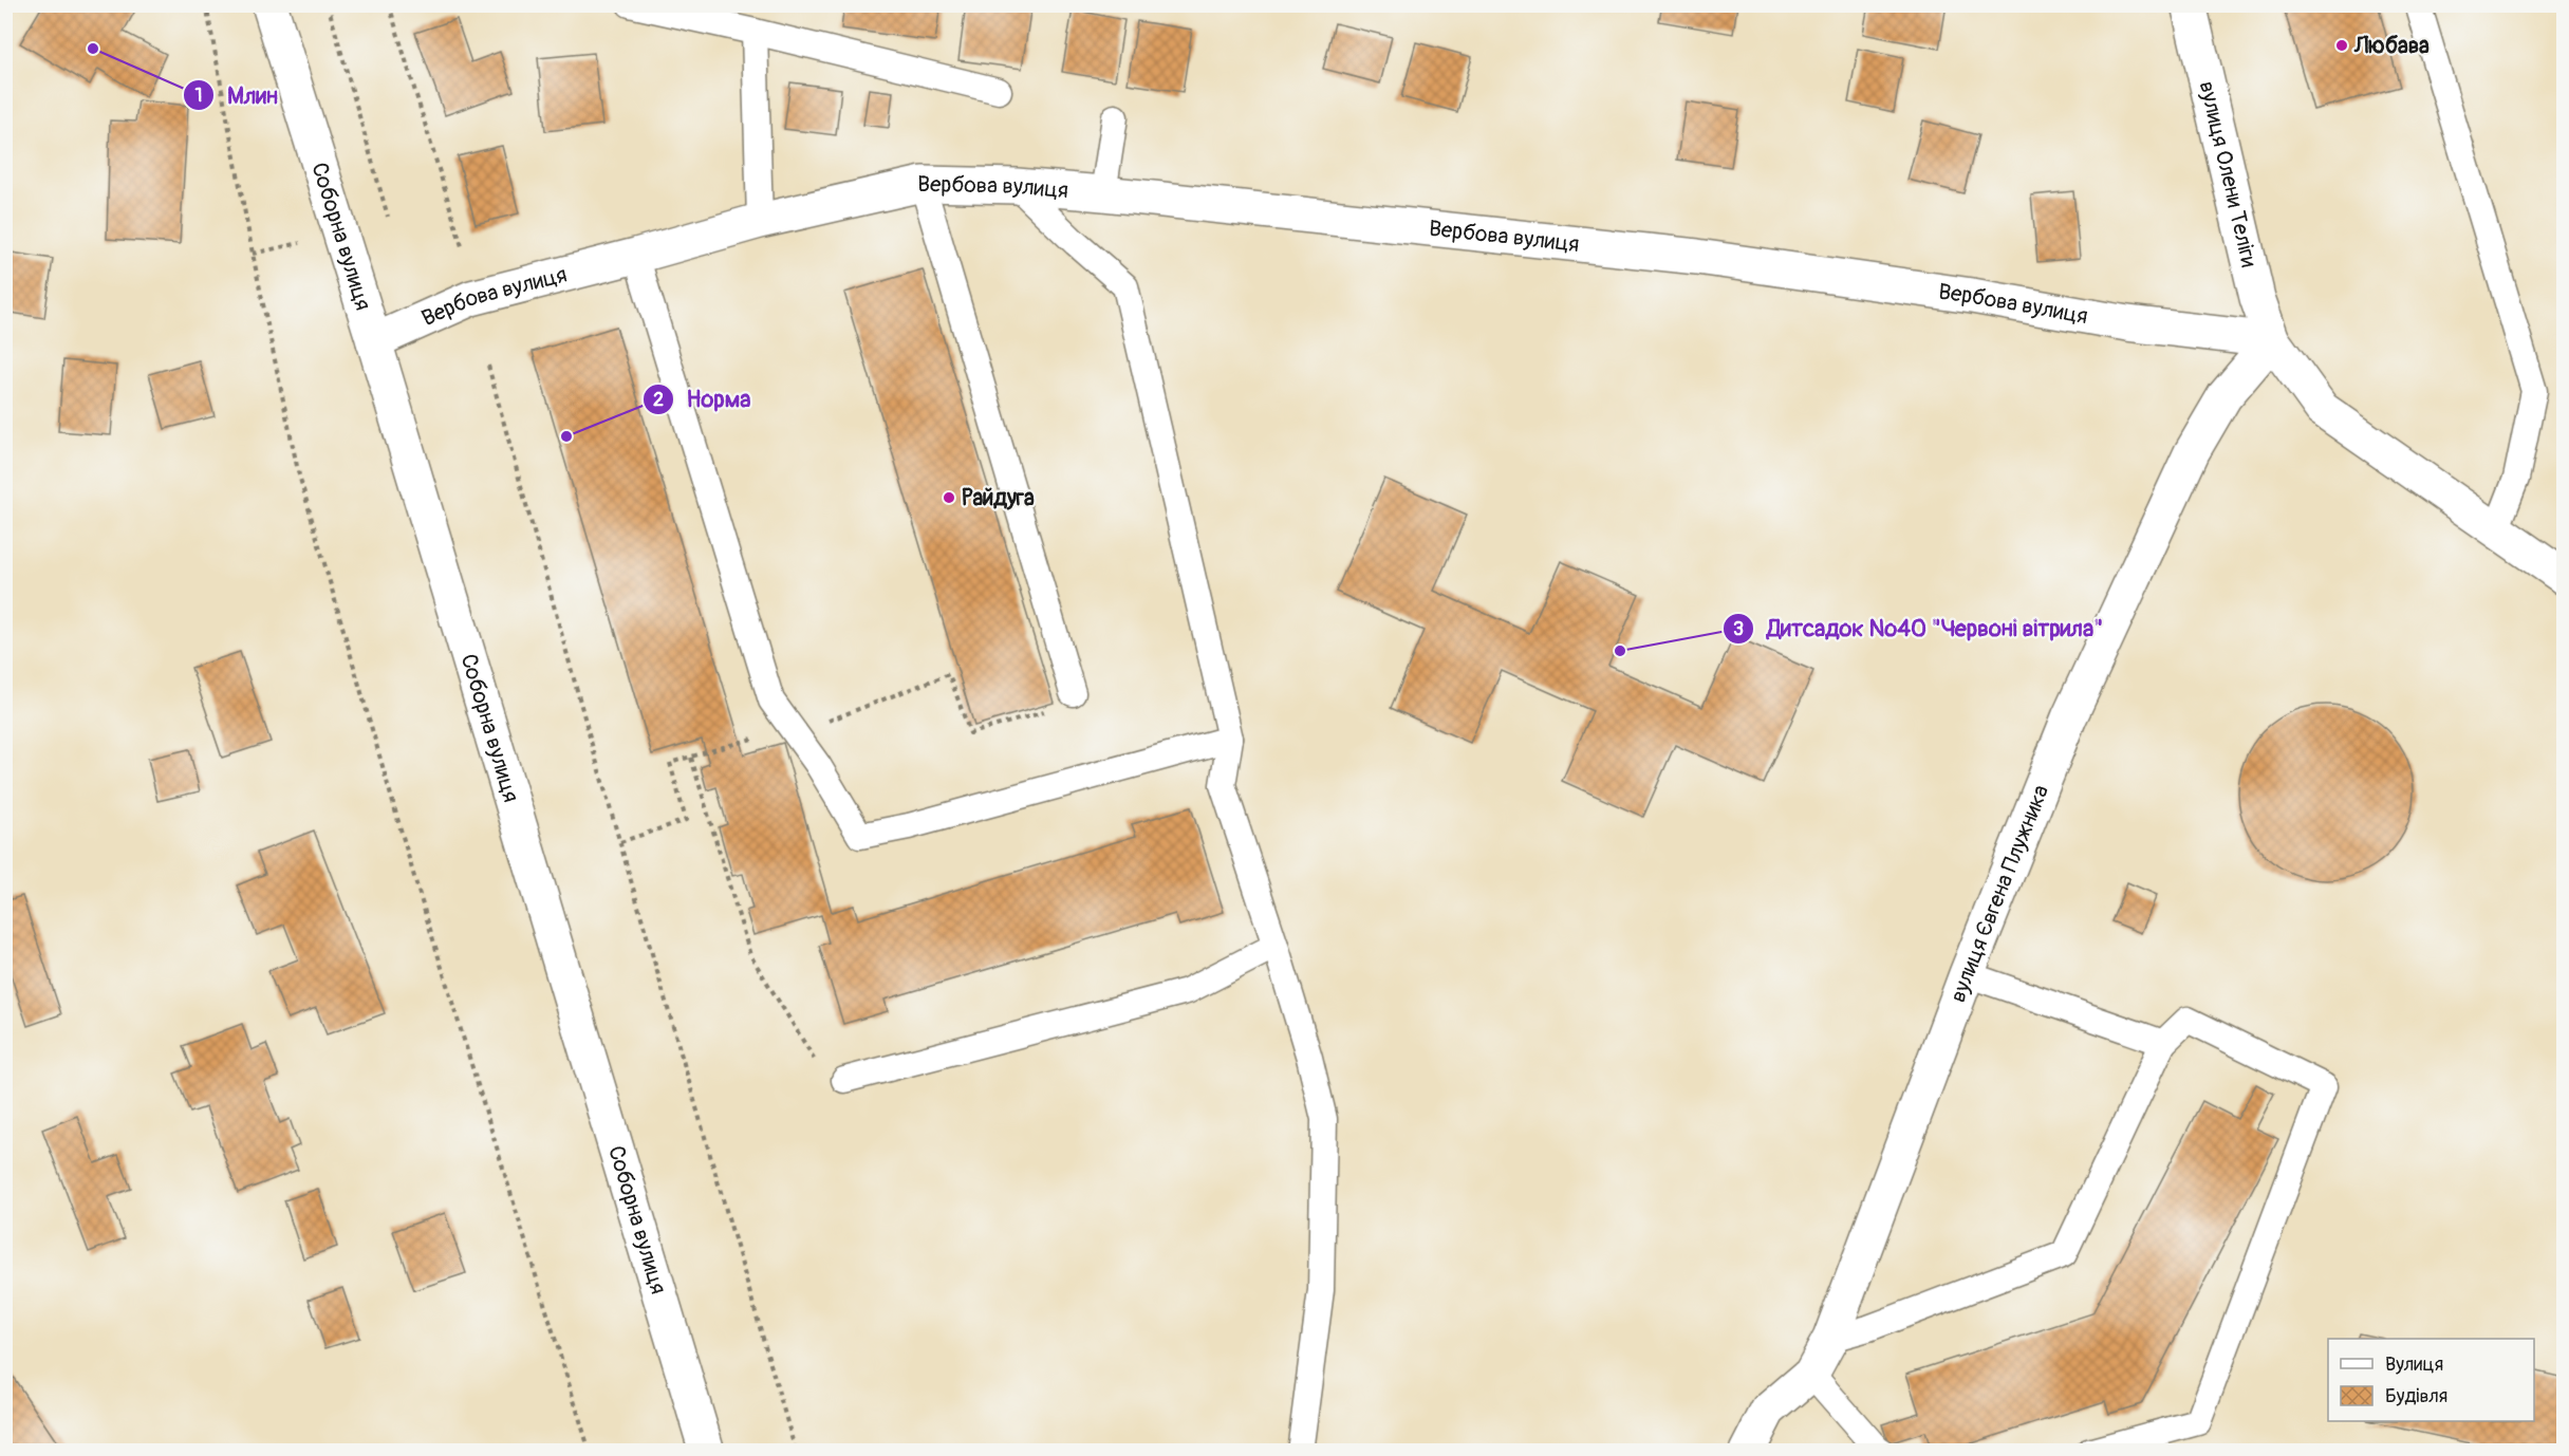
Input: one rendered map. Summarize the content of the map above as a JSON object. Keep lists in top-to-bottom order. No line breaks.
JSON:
{"streets":{"street":["вулиця Олени Теліги","Вербова вулиця","Соборна вулиця","вулиця Євгена Плужника"]},"crossings":[["вулиця Олени Теліги","Вербова вулиця"],["вулиця Олени Теліги","вулиця Євгена Плужника"],["Вербова вулиця","Соборна вулиця"],["Вербова вулиця","вулиця Євгена Плужника"]],"places":["Любава","Млин","Норма","Райдуга","Дитсадок №40 \"Червоні вітрила\""],"legend":["Вулиця","Будівля"]}
